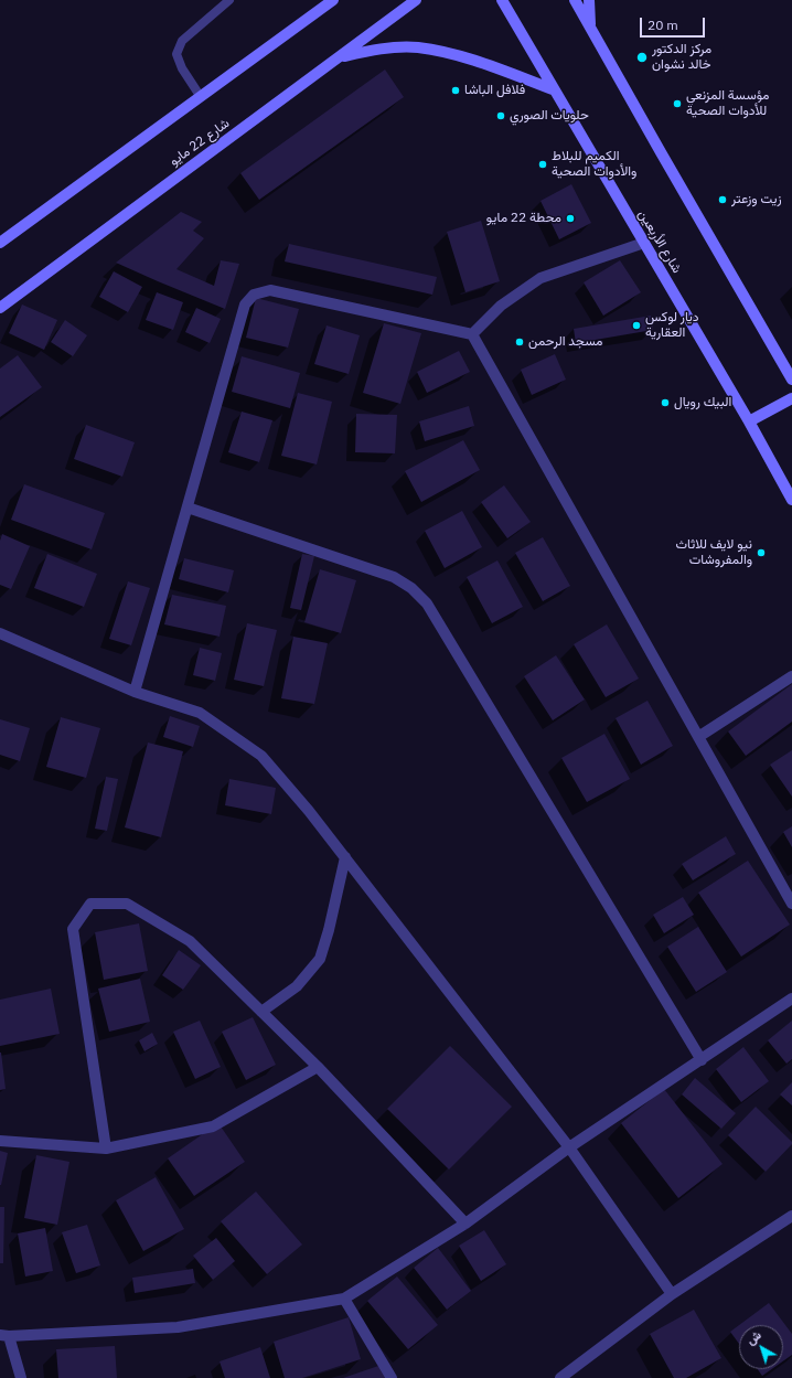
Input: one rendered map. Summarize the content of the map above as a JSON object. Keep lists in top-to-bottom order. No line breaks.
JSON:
{"streets":{"main road":["شارع 22 مايو","شارع الأربعين"]},"places":["مركز الدكتور خالد نشوان","فلافل الباشا","مؤسسة المزنعي للأدوات الصحية","حلويات الصوري","الكميم للبلاط والأدوات الصحية","زيت وزعتر","محطة 22 مايو","ديار لوكس العقارية","مسجد الرحمن","البيك رويال","نيو لايف للاثاث والمفروشات"],"scale_bar":"20 m","north":"top left"}
